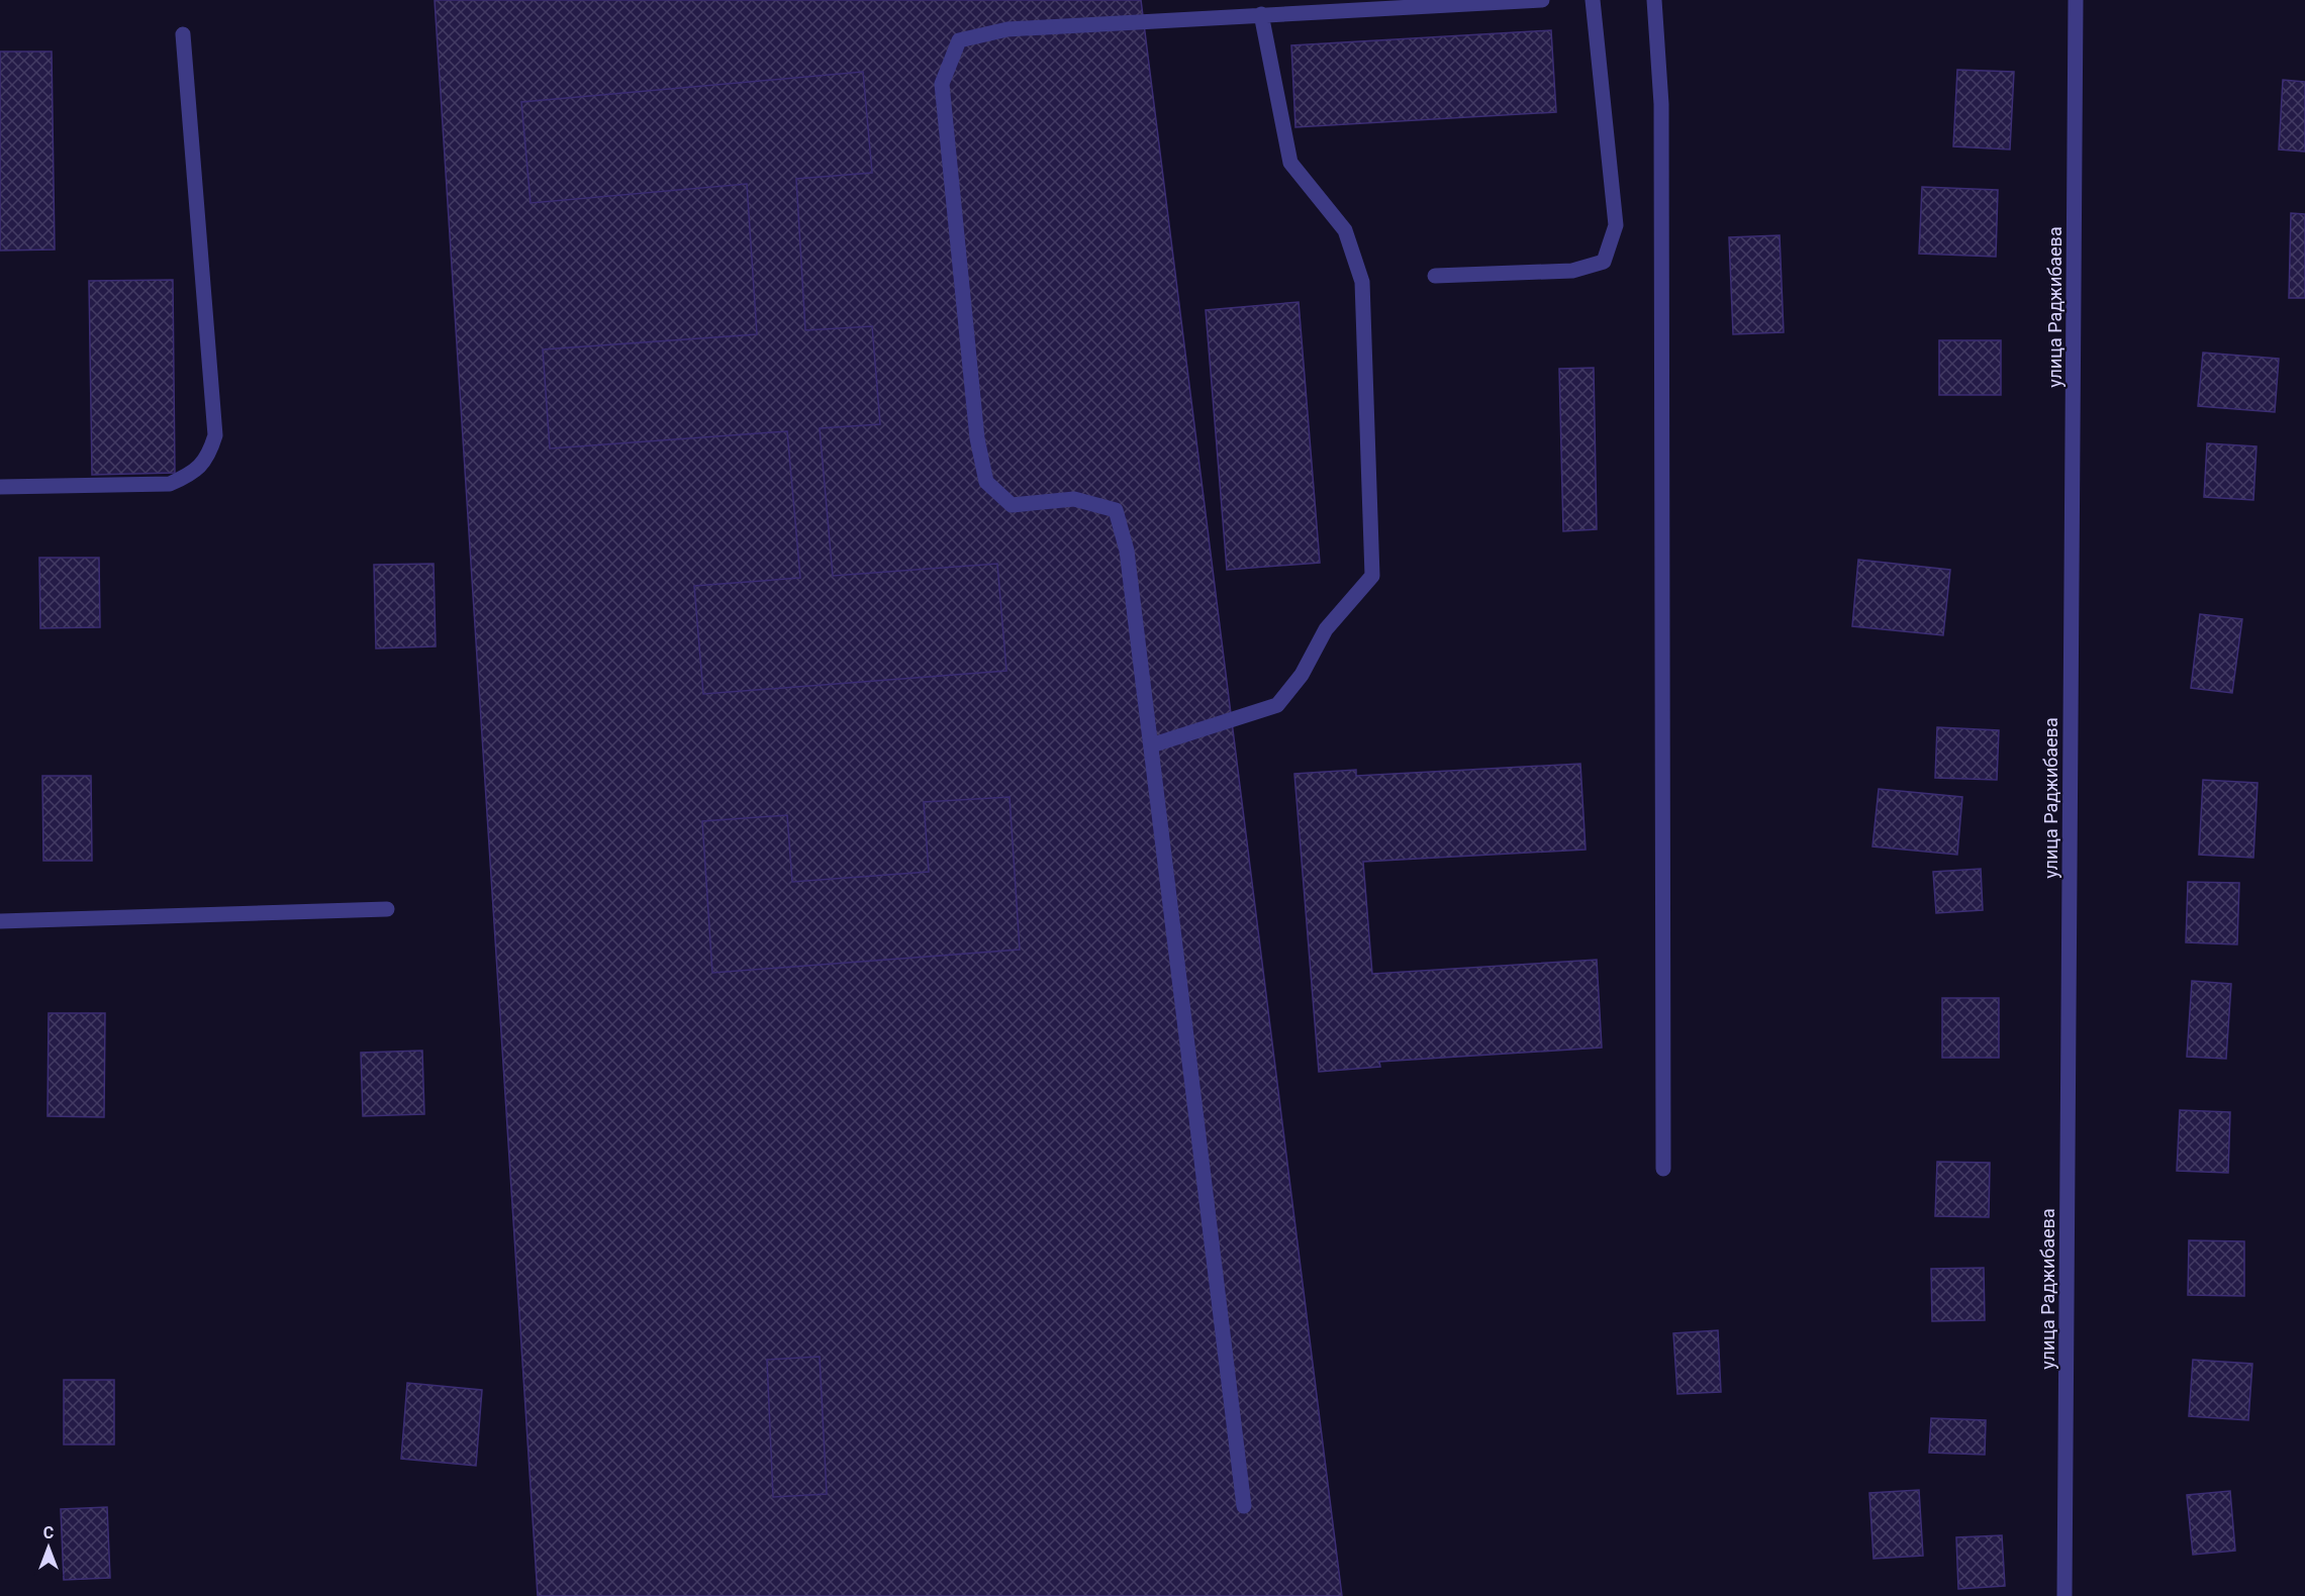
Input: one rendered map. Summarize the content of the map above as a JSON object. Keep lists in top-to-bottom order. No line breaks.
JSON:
{"streets":{"street":["улица Раджибаева"]},"north":"top"}
